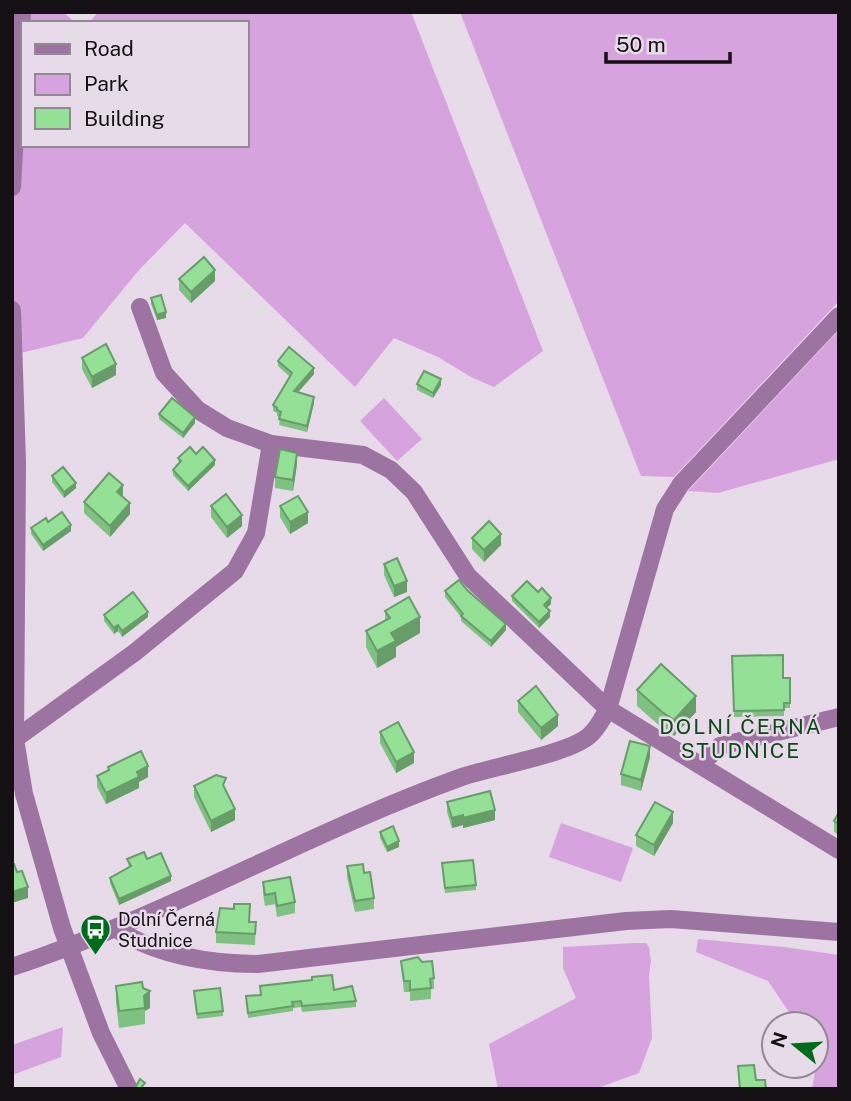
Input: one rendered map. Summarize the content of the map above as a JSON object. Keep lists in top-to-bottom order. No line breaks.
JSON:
{"districts":["DOLNÍ ČERNÁ STUDNICE"],"places":{"bus stop":["Dolní Černá Studnice"]},"legend":["Road","Park","Building"],"scale_bar":"50 m","north":"left"}
